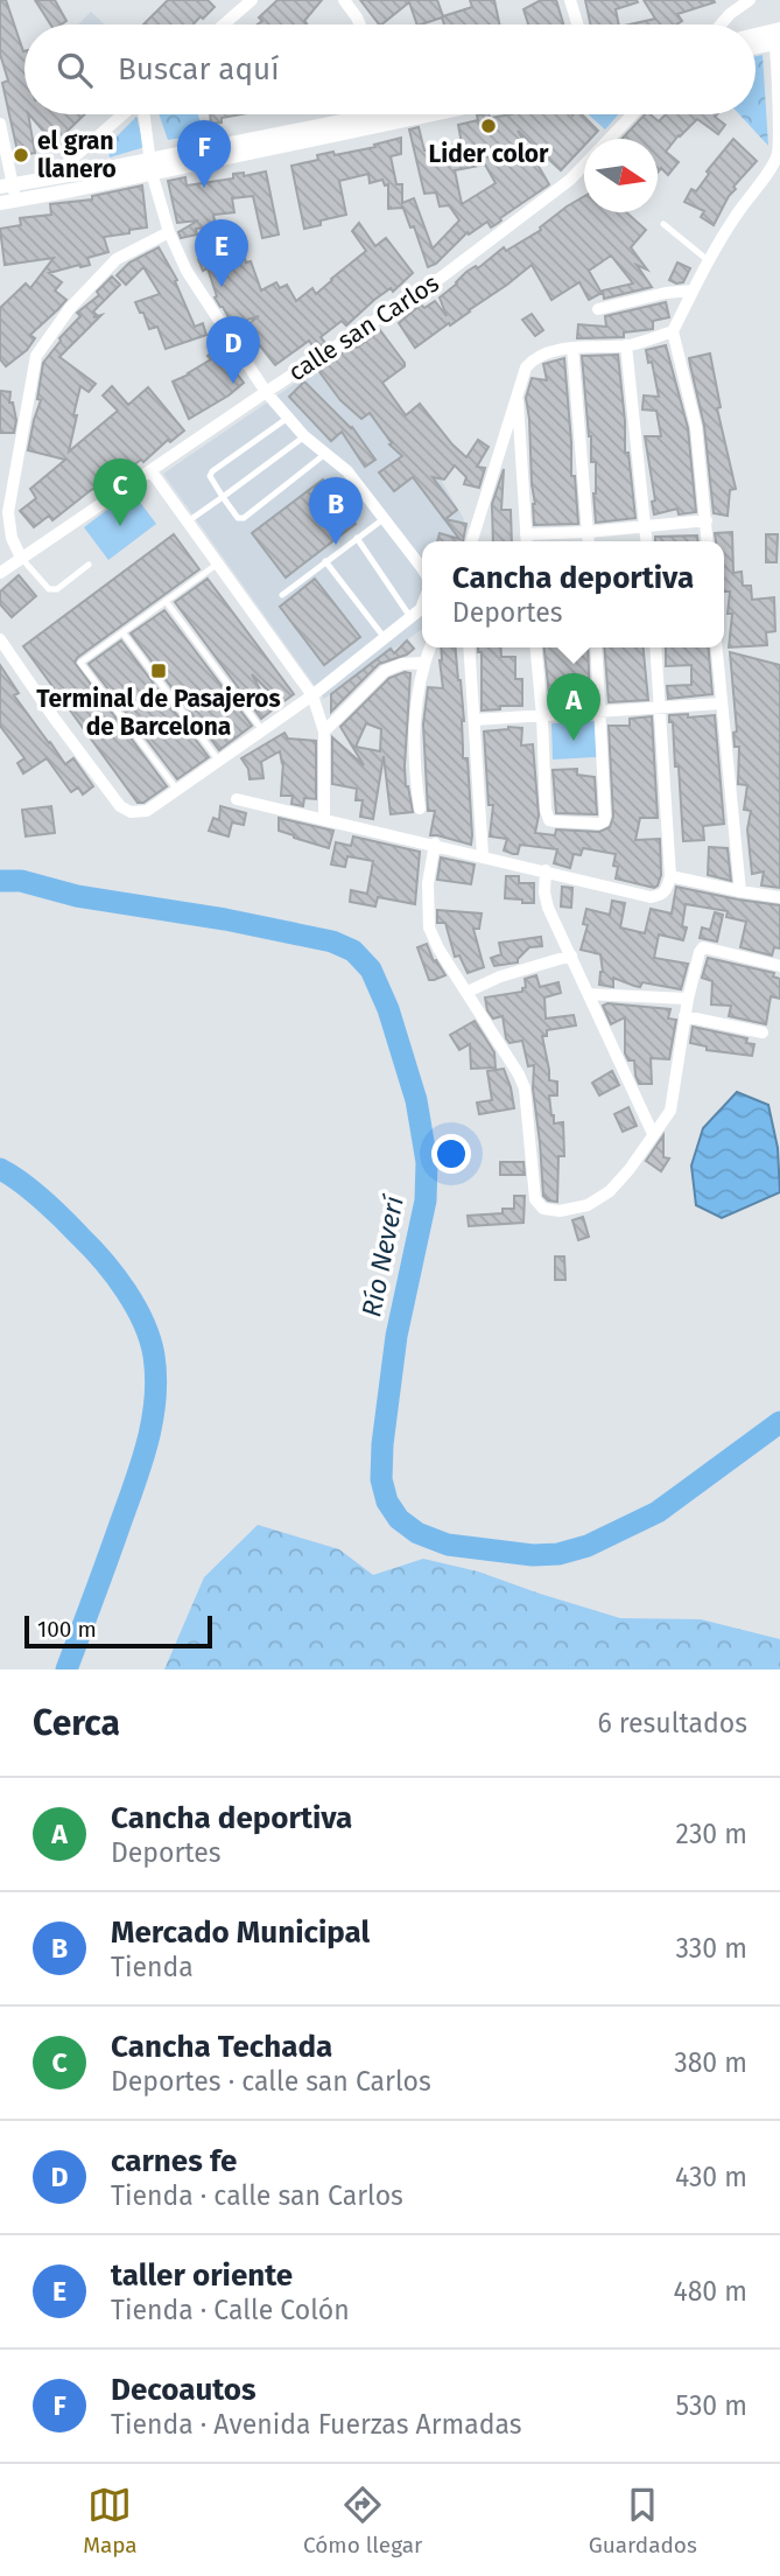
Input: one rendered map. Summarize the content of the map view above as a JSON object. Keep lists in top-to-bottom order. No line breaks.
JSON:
{"streets":{"street":["calle san Carlos"]},"water":["Río Neverí"],"places":{"other":["Lider color","el gran llanero"],"transit":["Terminal de Pasajeros de Barcelona"]},"scale_bar":"100 m","north":"right","page":{"search":"Buscar aquí","pins":["F","E","D","C","B","A"],"popup":["Cancha deportiva","Deportes"],"scale":"100 m","heading":["Cerca","6 resultados"],"list":[{"mark":"A","name":"Cancha deportiva","note":"Deportes","value":"230 m"},{"mark":"B","name":"Mercado Municipal","note":"Tienda","value":"330 m"},{"mark":"C","name":"Cancha Techada","note":"Deportes · calle san Carlos","value":"380 m"},{"mark":"D","name":"carnes fe","note":"Tienda · calle san Carlos","value":"430 m"},{"mark":"E","name":"taller oriente","note":"Tienda · Calle Colón","value":"480 m"},{"mark":"F","name":"Decoautos","note":"Tienda · Avenida Fuerzas Armadas","value":"530 m"}],"nav":["Mapa","Cómo llegar","Guardados"]}}
